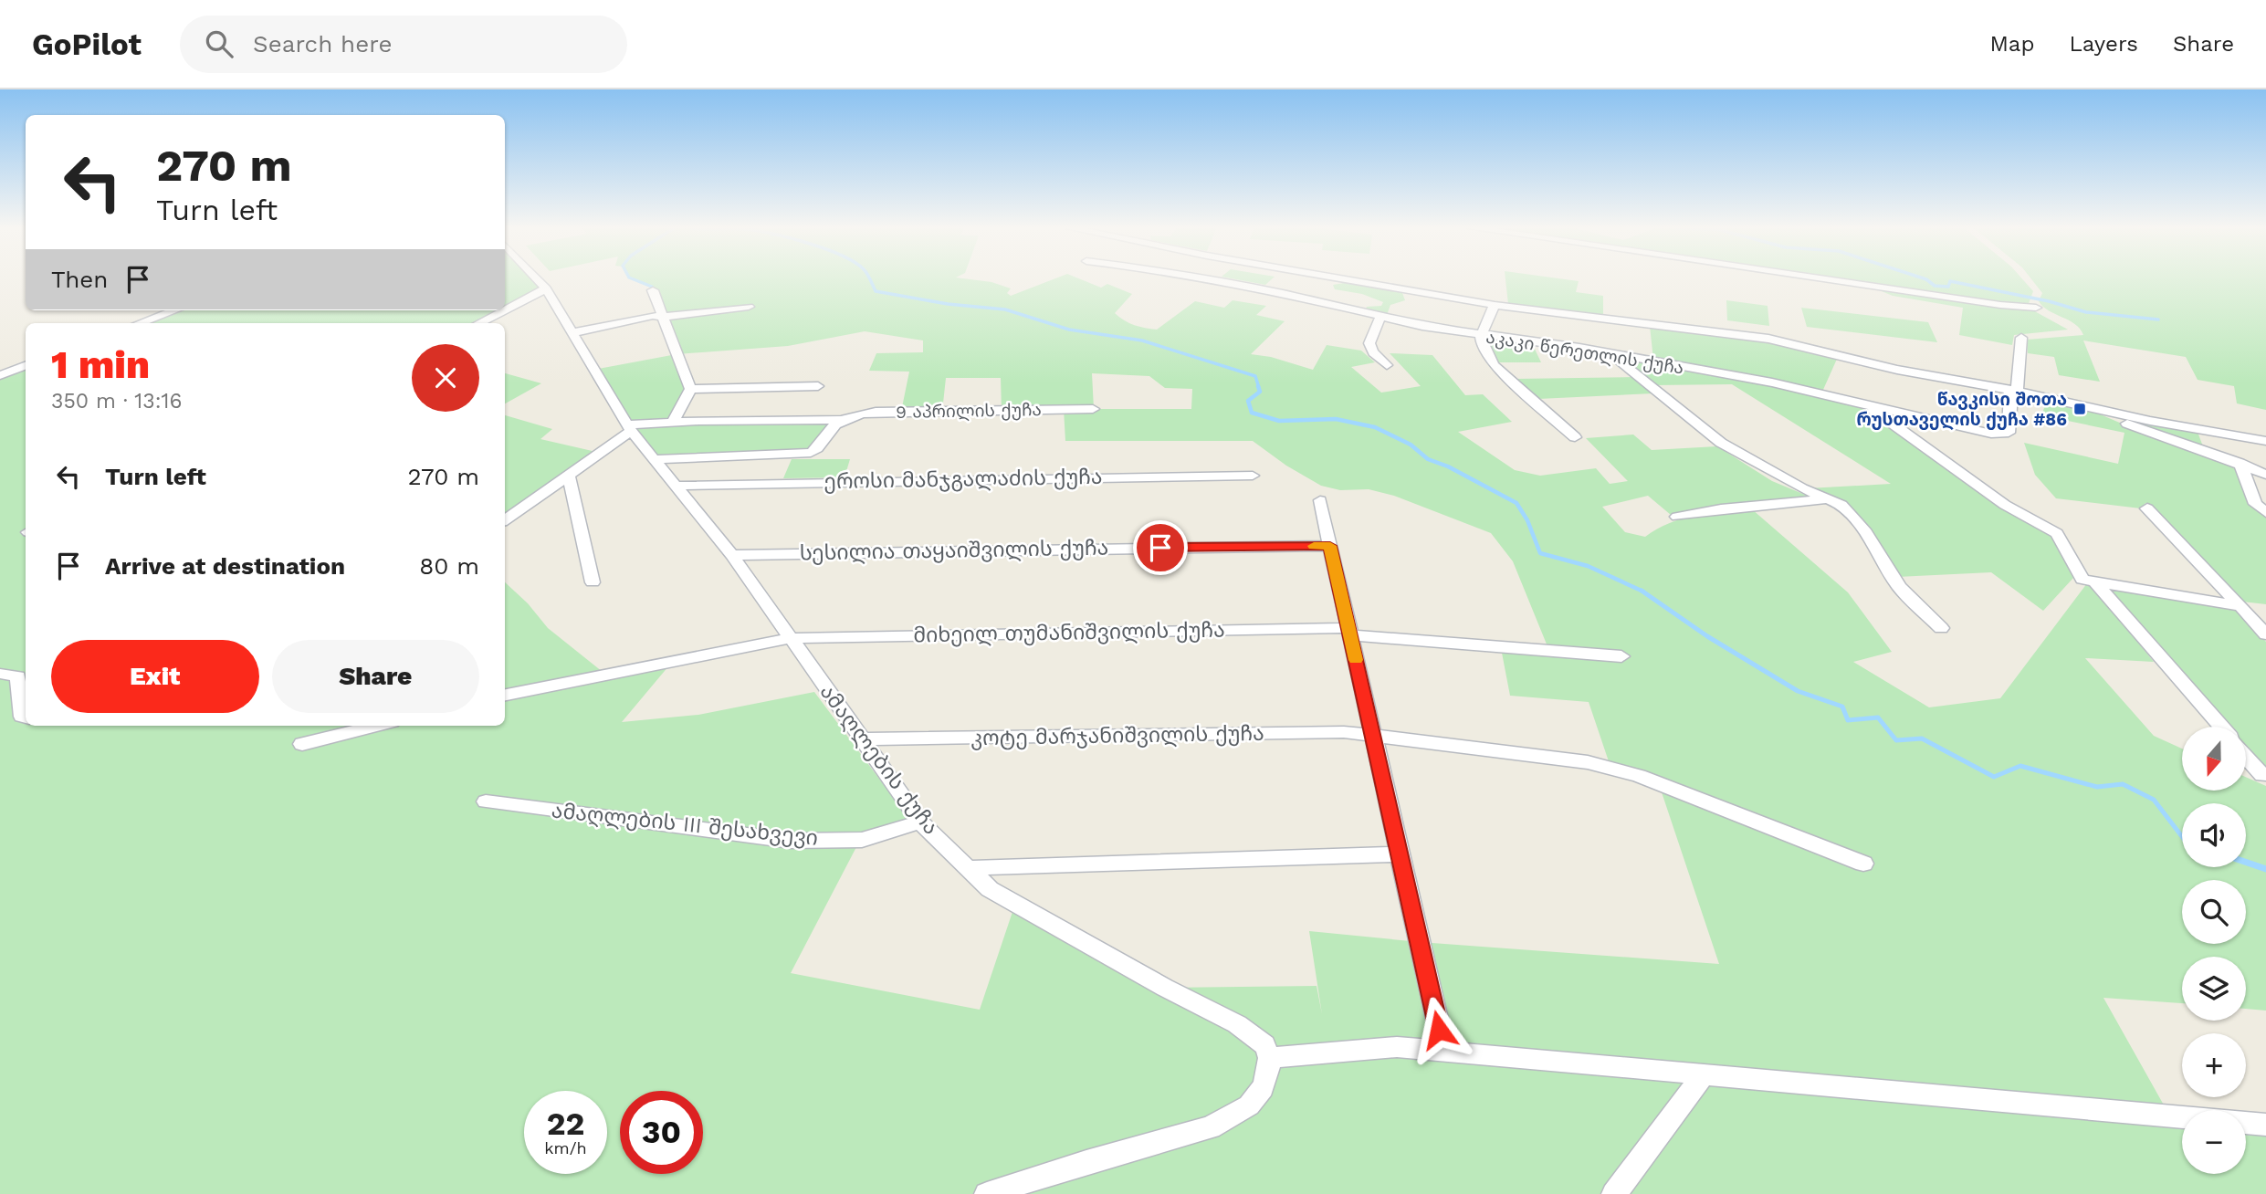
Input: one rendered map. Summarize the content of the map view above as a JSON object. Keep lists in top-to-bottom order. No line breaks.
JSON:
{"streets":{"street":["აკაკი წერეთლის ქუჩა","9 აპრილის ქუჩა","ეროსი მანჯგალაძის ქუჩა","სესილია თაყაიშვილის ქუჩა","მიხეილ თუმანიშვილის ქუჩა","კოტე მარჯანიშვილის ქუჩა","ამაღლების ქუჩა","ამაღლების III შესახვევი"]},"crossings":[["9 აპრილის ქუჩა","ამაღლების ქუჩა"],["ეროსი მანჯგალაძის ქუჩა","ამაღლების ქუჩა"],["სესილია თაყაიშვილის ქუჩა","ამაღლების ქუჩა"],["მიხეილ თუმანიშვილის ქუჩა","ამაღლების ქუჩა"],["კოტე მარჯანიშვილის ქუჩა","ამაღლების ქუჩა"],["ამაღლების ქუჩა","ამაღლების III შესახვევი"]],"places":{"transit":["წავკისი შოთა რუსთაველის ქუჩა #86"]},"north":"bottom","page":{"header":"GoPilot","search":"Search here","nav":["Map","Layers","Share"],"turn":["270 m","Turn left"],"then":"Then","heading":["1 min","350 m · 13:16"],"list":[{"name":"Turn left","value":"270 m"},{"name":"Arrive at destination","value":"80 m"}],"buttons":["Exit","Share"],"map_buttons":["+","−"],"speed":"22 km/h","limit":"30"}}
